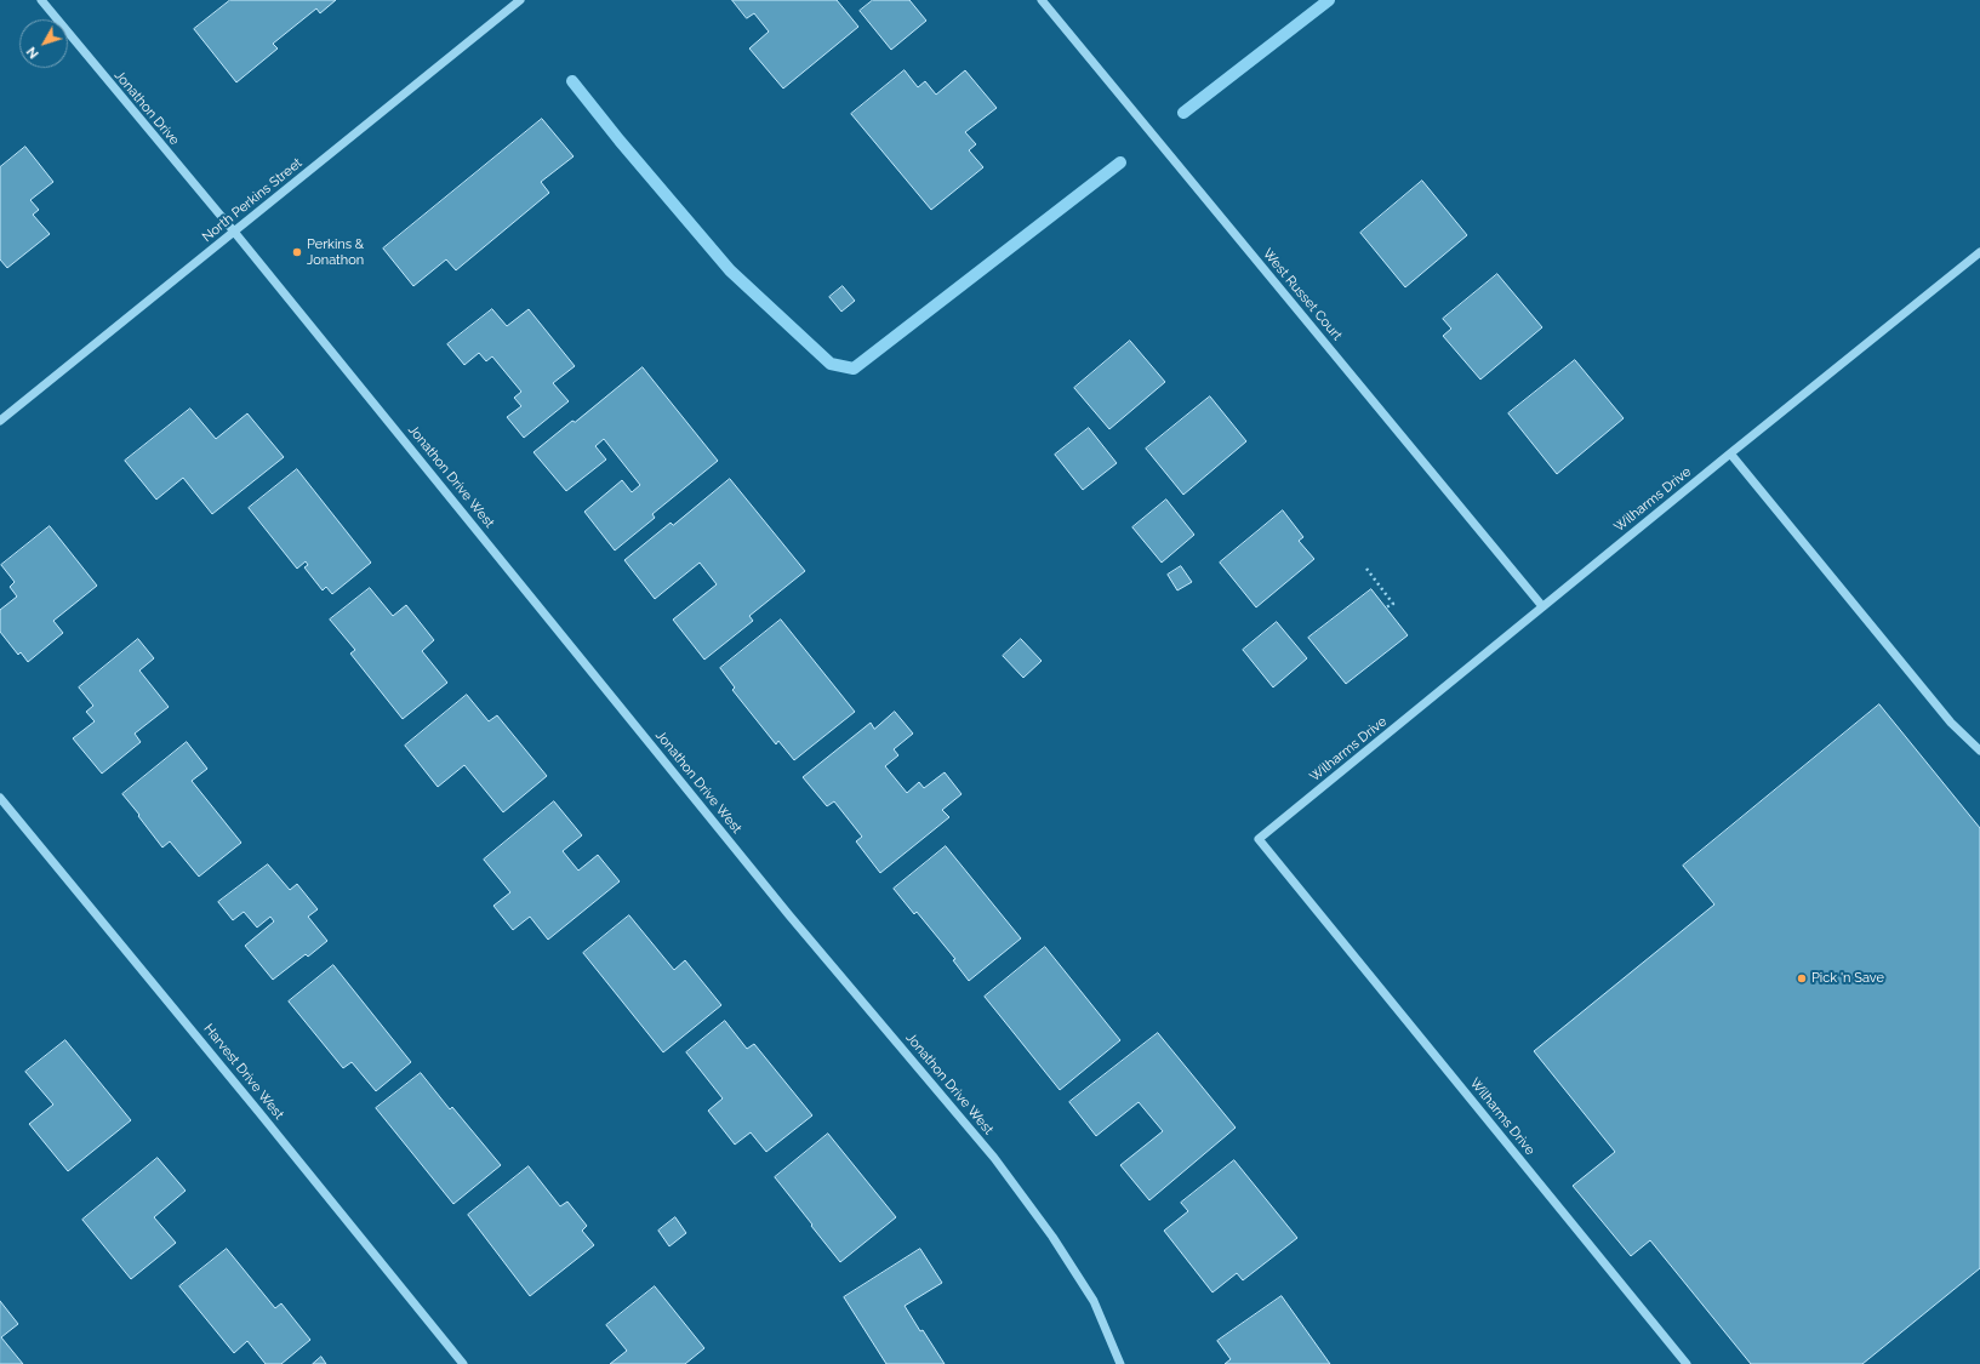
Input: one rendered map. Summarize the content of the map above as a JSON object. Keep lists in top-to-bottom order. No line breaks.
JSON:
{"streets":{"street":["Jonathon Drive","North Perkins Street","West Russet Court","Jonathon Drive West","Wilharms Drive","Harvest Drive West"]},"crossings":[["Jonathon Drive","North Perkins Street"],["Jonathon Drive","Jonathon Drive West"],["North Perkins Street","Jonathon Drive West"],["West Russet Court","Wilharms Drive"]],"places":["Perkins & Jonathon","Pick 'n Save"],"north":"bottom left"}
